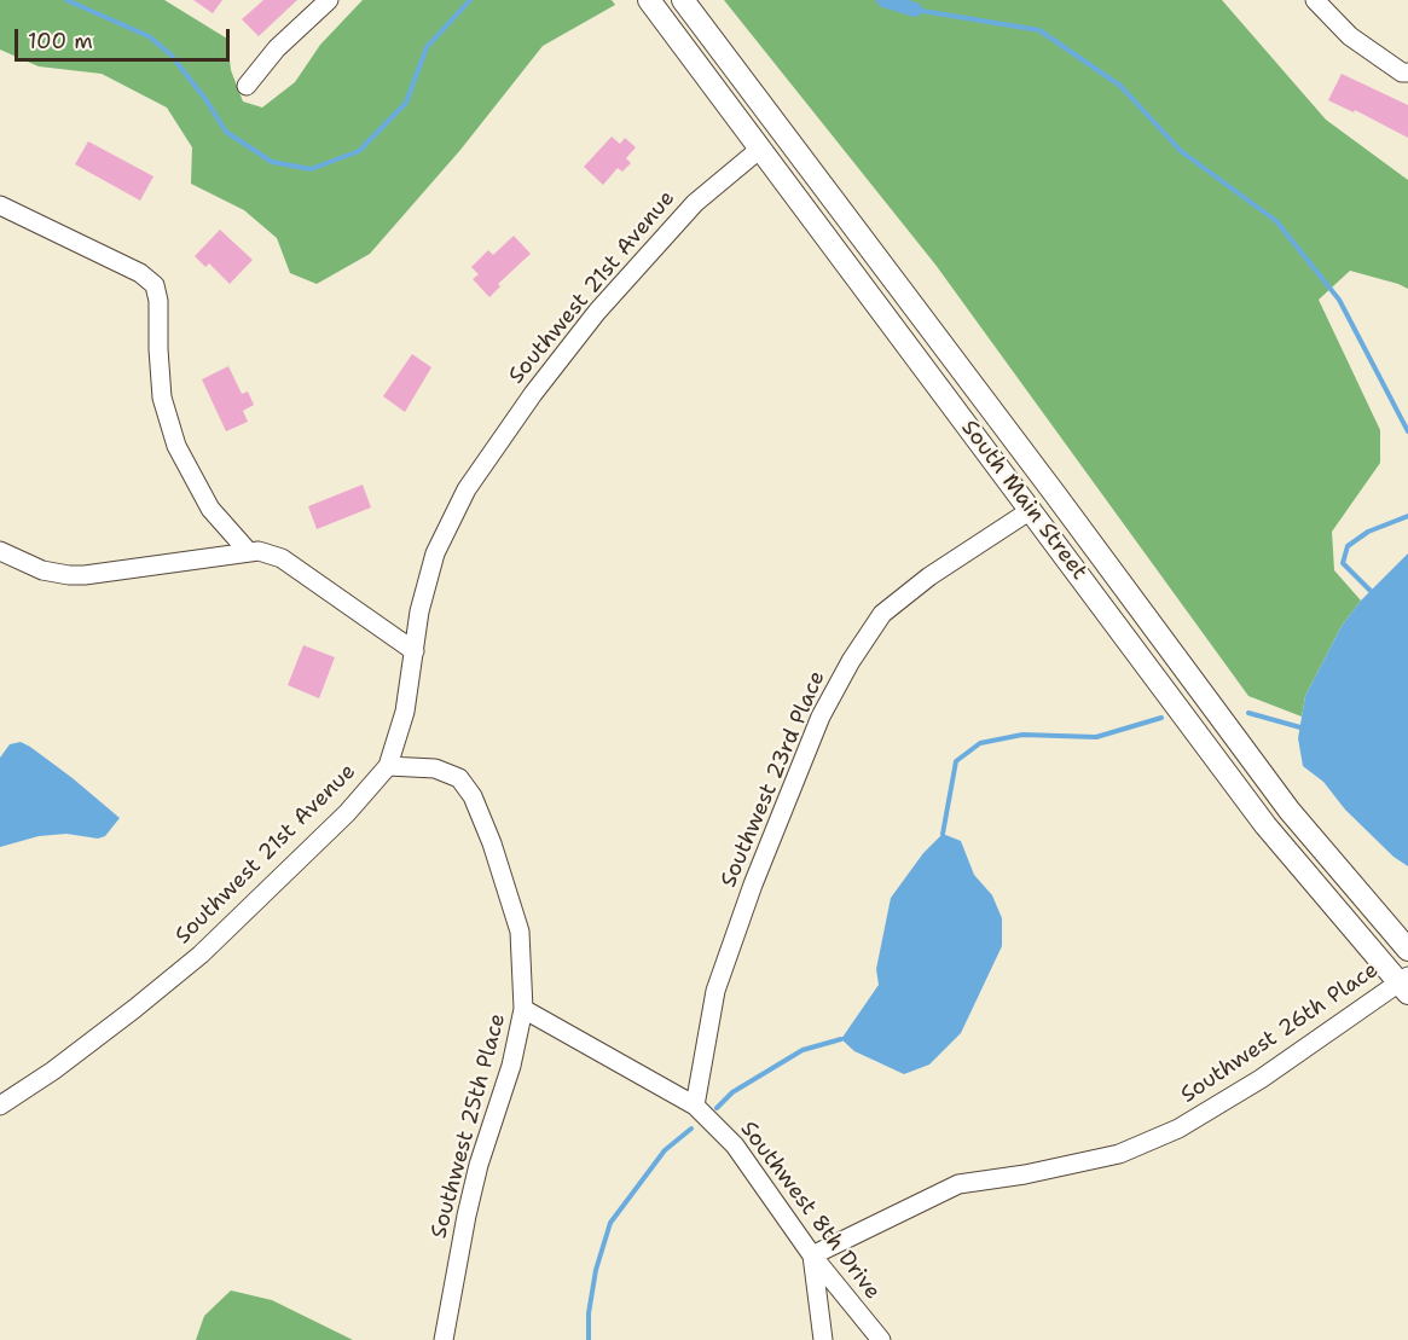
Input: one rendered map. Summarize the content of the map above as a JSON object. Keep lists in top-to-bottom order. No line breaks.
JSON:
{"streets":{"main road":["South Main Street"],"street":["Southwest 21st Avenue","Southwest 23rd Place","Southwest 26th Place","Southwest 25th Place","Southwest 8th Drive"]},"crossings":[["Southwest 21st Avenue","South Main Street"],["South Main Street","Southwest 23rd Place"],["South Main Street","Southwest 26th Place"],["Southwest 23rd Place","Southwest 8th Drive"],["Southwest 26th Place","Southwest 8th Drive"],["Southwest 25th Place","Southwest 8th Drive"]],"scale_bar":"100 m"}
